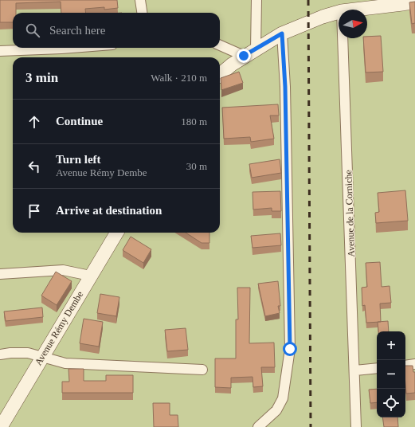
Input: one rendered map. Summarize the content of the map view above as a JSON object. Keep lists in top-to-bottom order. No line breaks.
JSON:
{"streets":{"street":["Avenue de la Corniche","Avenue Rémy Dembe"]},"north":"right","page":{"search":"Search here","heading":["3 min","Walk · 210 m"],"list":[["Continue","180 m"],["Turn left","Avenue Rémy Dembe","30 m"],"Arrive at destination"],"map_buttons":["+","−"]}}
